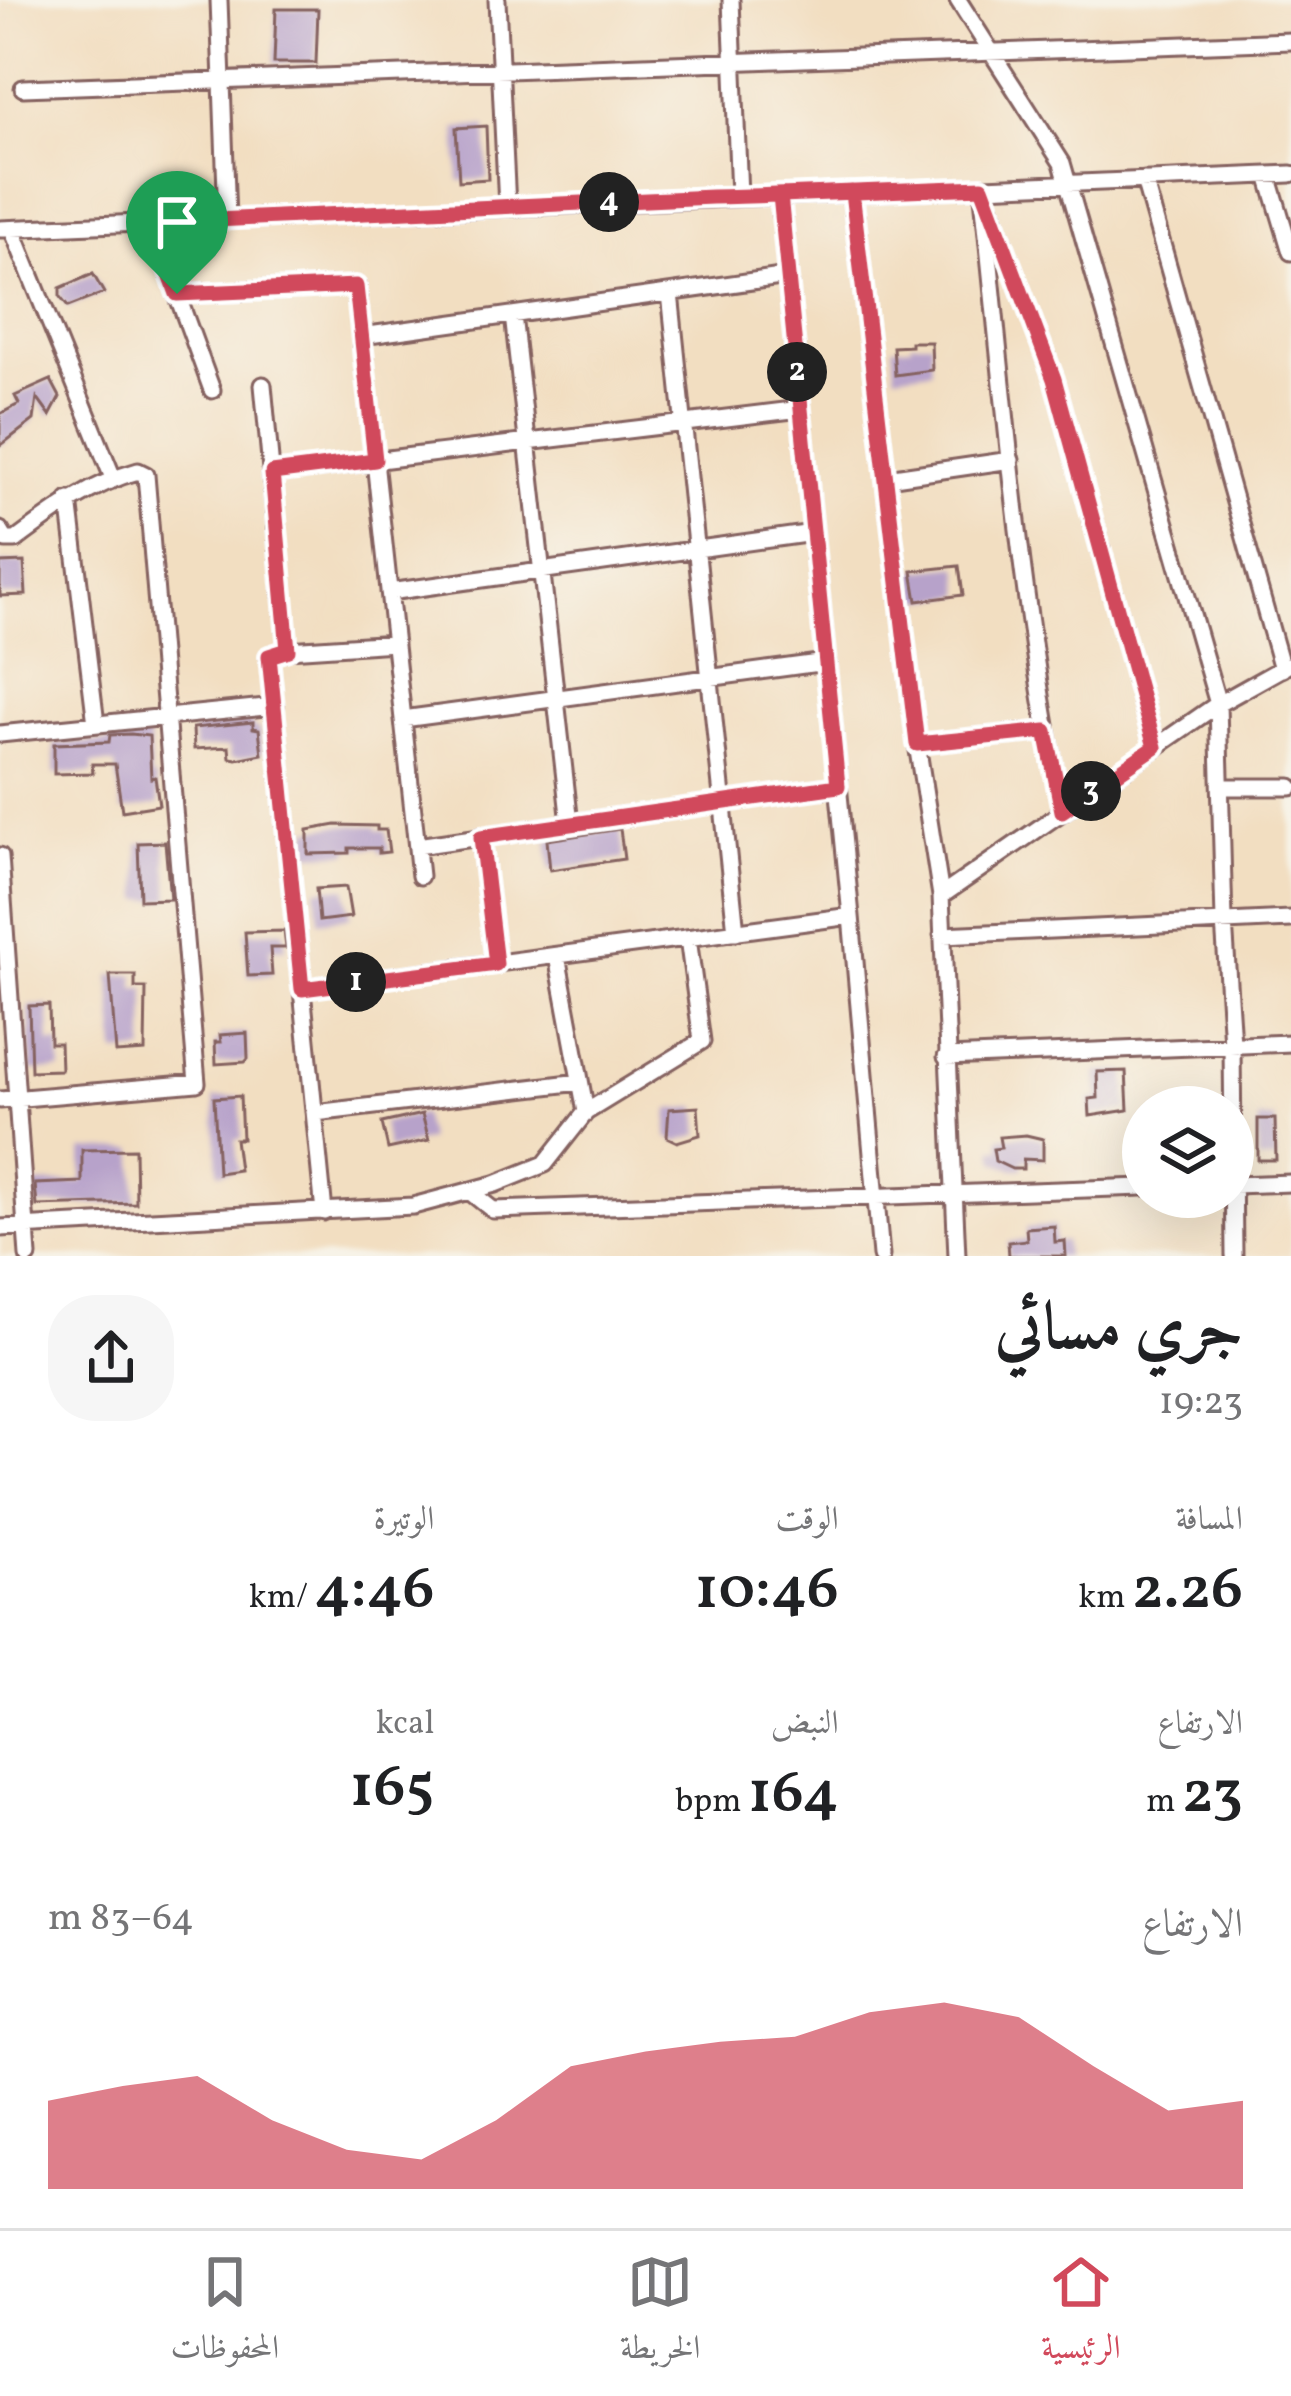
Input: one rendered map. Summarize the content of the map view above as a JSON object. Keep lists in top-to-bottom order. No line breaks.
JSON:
{"page":{"pins":["4","2","3","1"],"heading":["جري مسائي","19:23"],"stats":[["المسافة","2.26 km"],["الوقت","10:46"],["الوتيرة","4:46 /km"],["الارتفاع","23 m"],["النبض","164 bpm"],["kcal","165"]],"chart":["الارتفاع","64–83 m"],"tabs":["الرئيسية","الخريطة","المحفوظات"]}}
